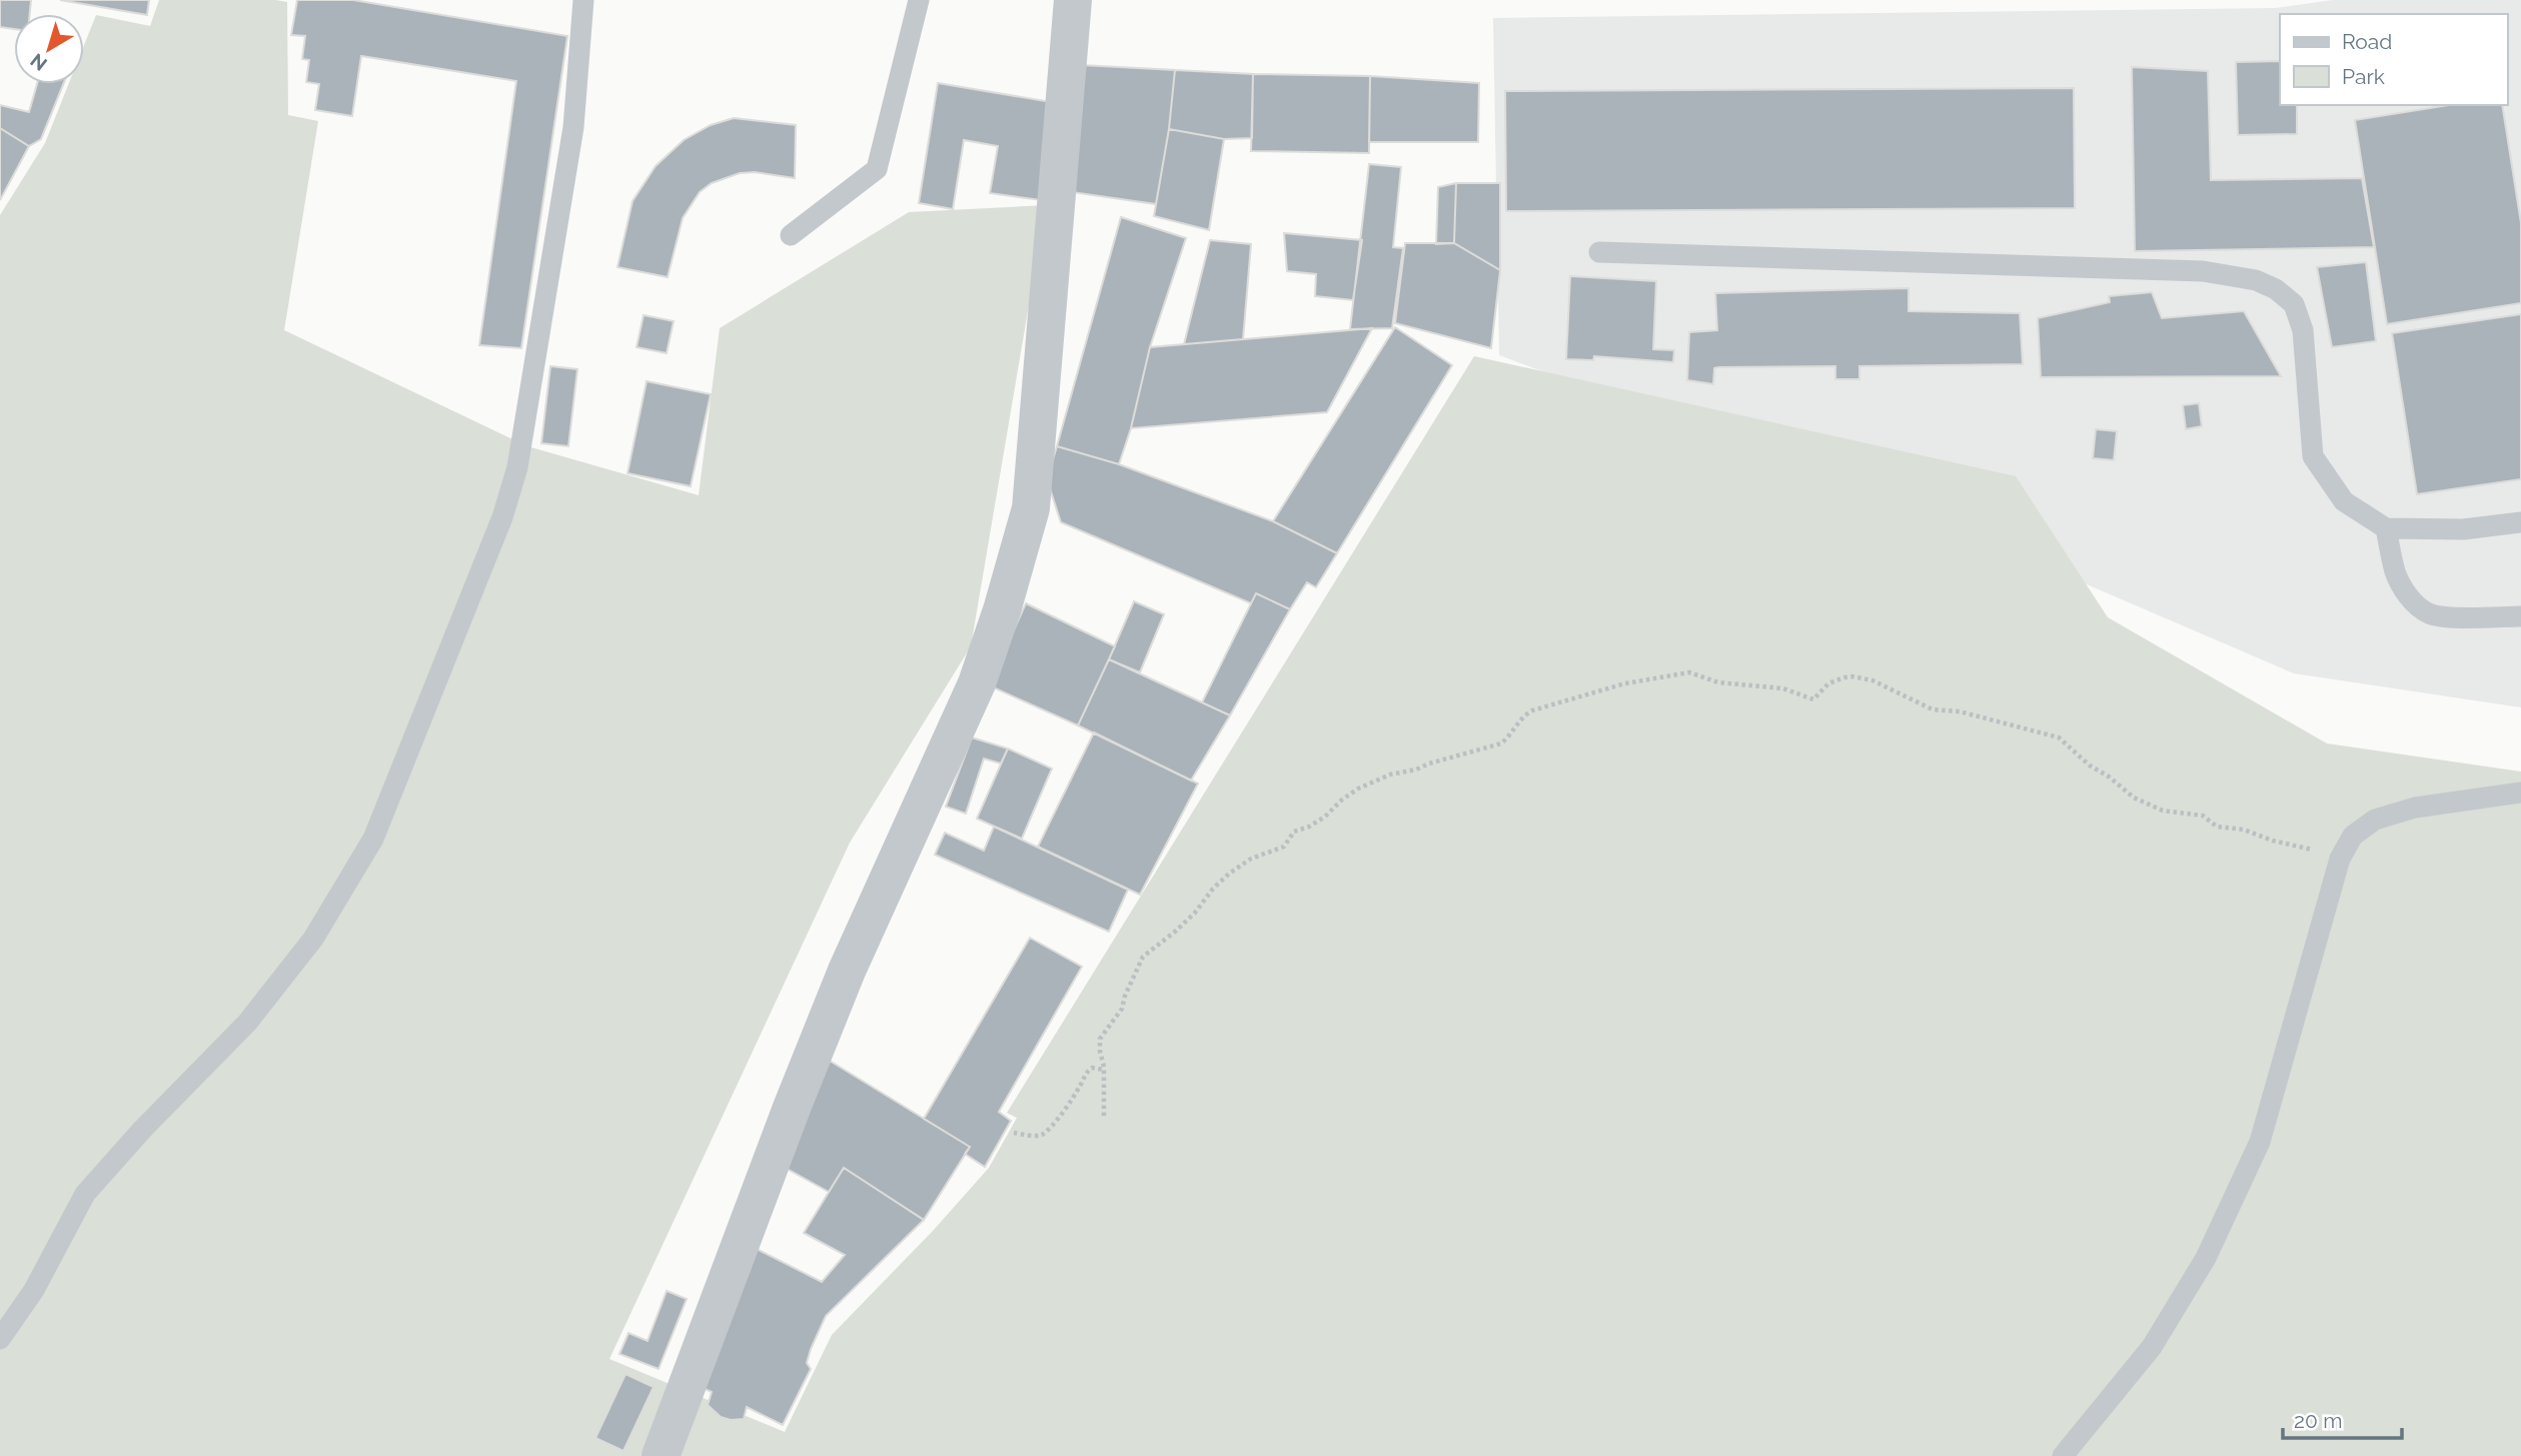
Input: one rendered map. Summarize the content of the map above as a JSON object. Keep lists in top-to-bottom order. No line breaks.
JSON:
{"legend":["Road","Park"],"scale_bar":"20 m","north":"bottom left"}
